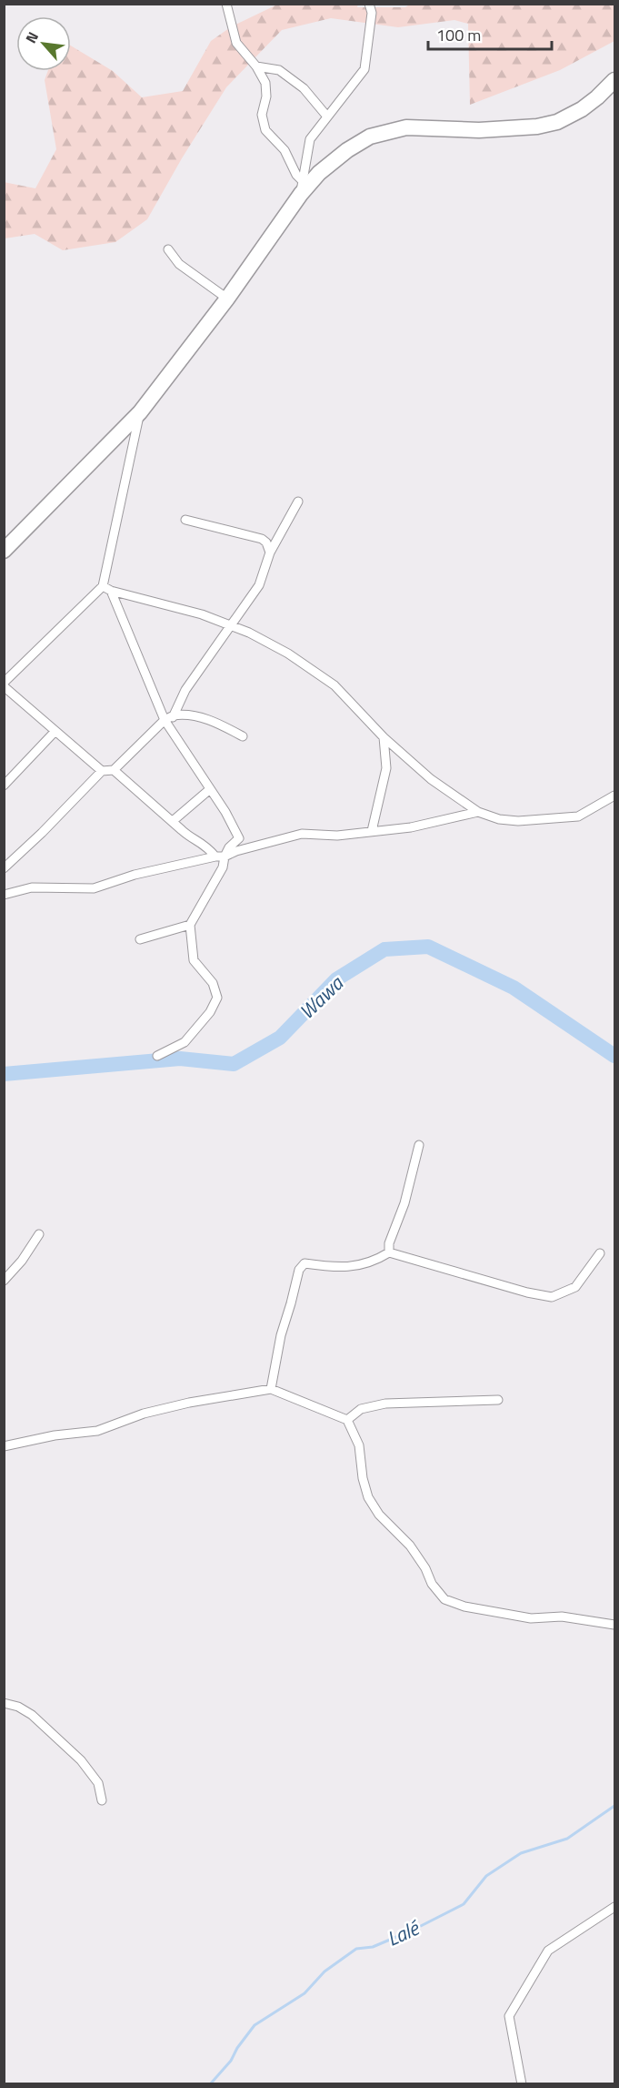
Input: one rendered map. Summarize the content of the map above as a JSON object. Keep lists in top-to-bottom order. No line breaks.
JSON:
{"water":["Wawa","Lalé"],"scale_bar":"100 m","north":"top left"}
